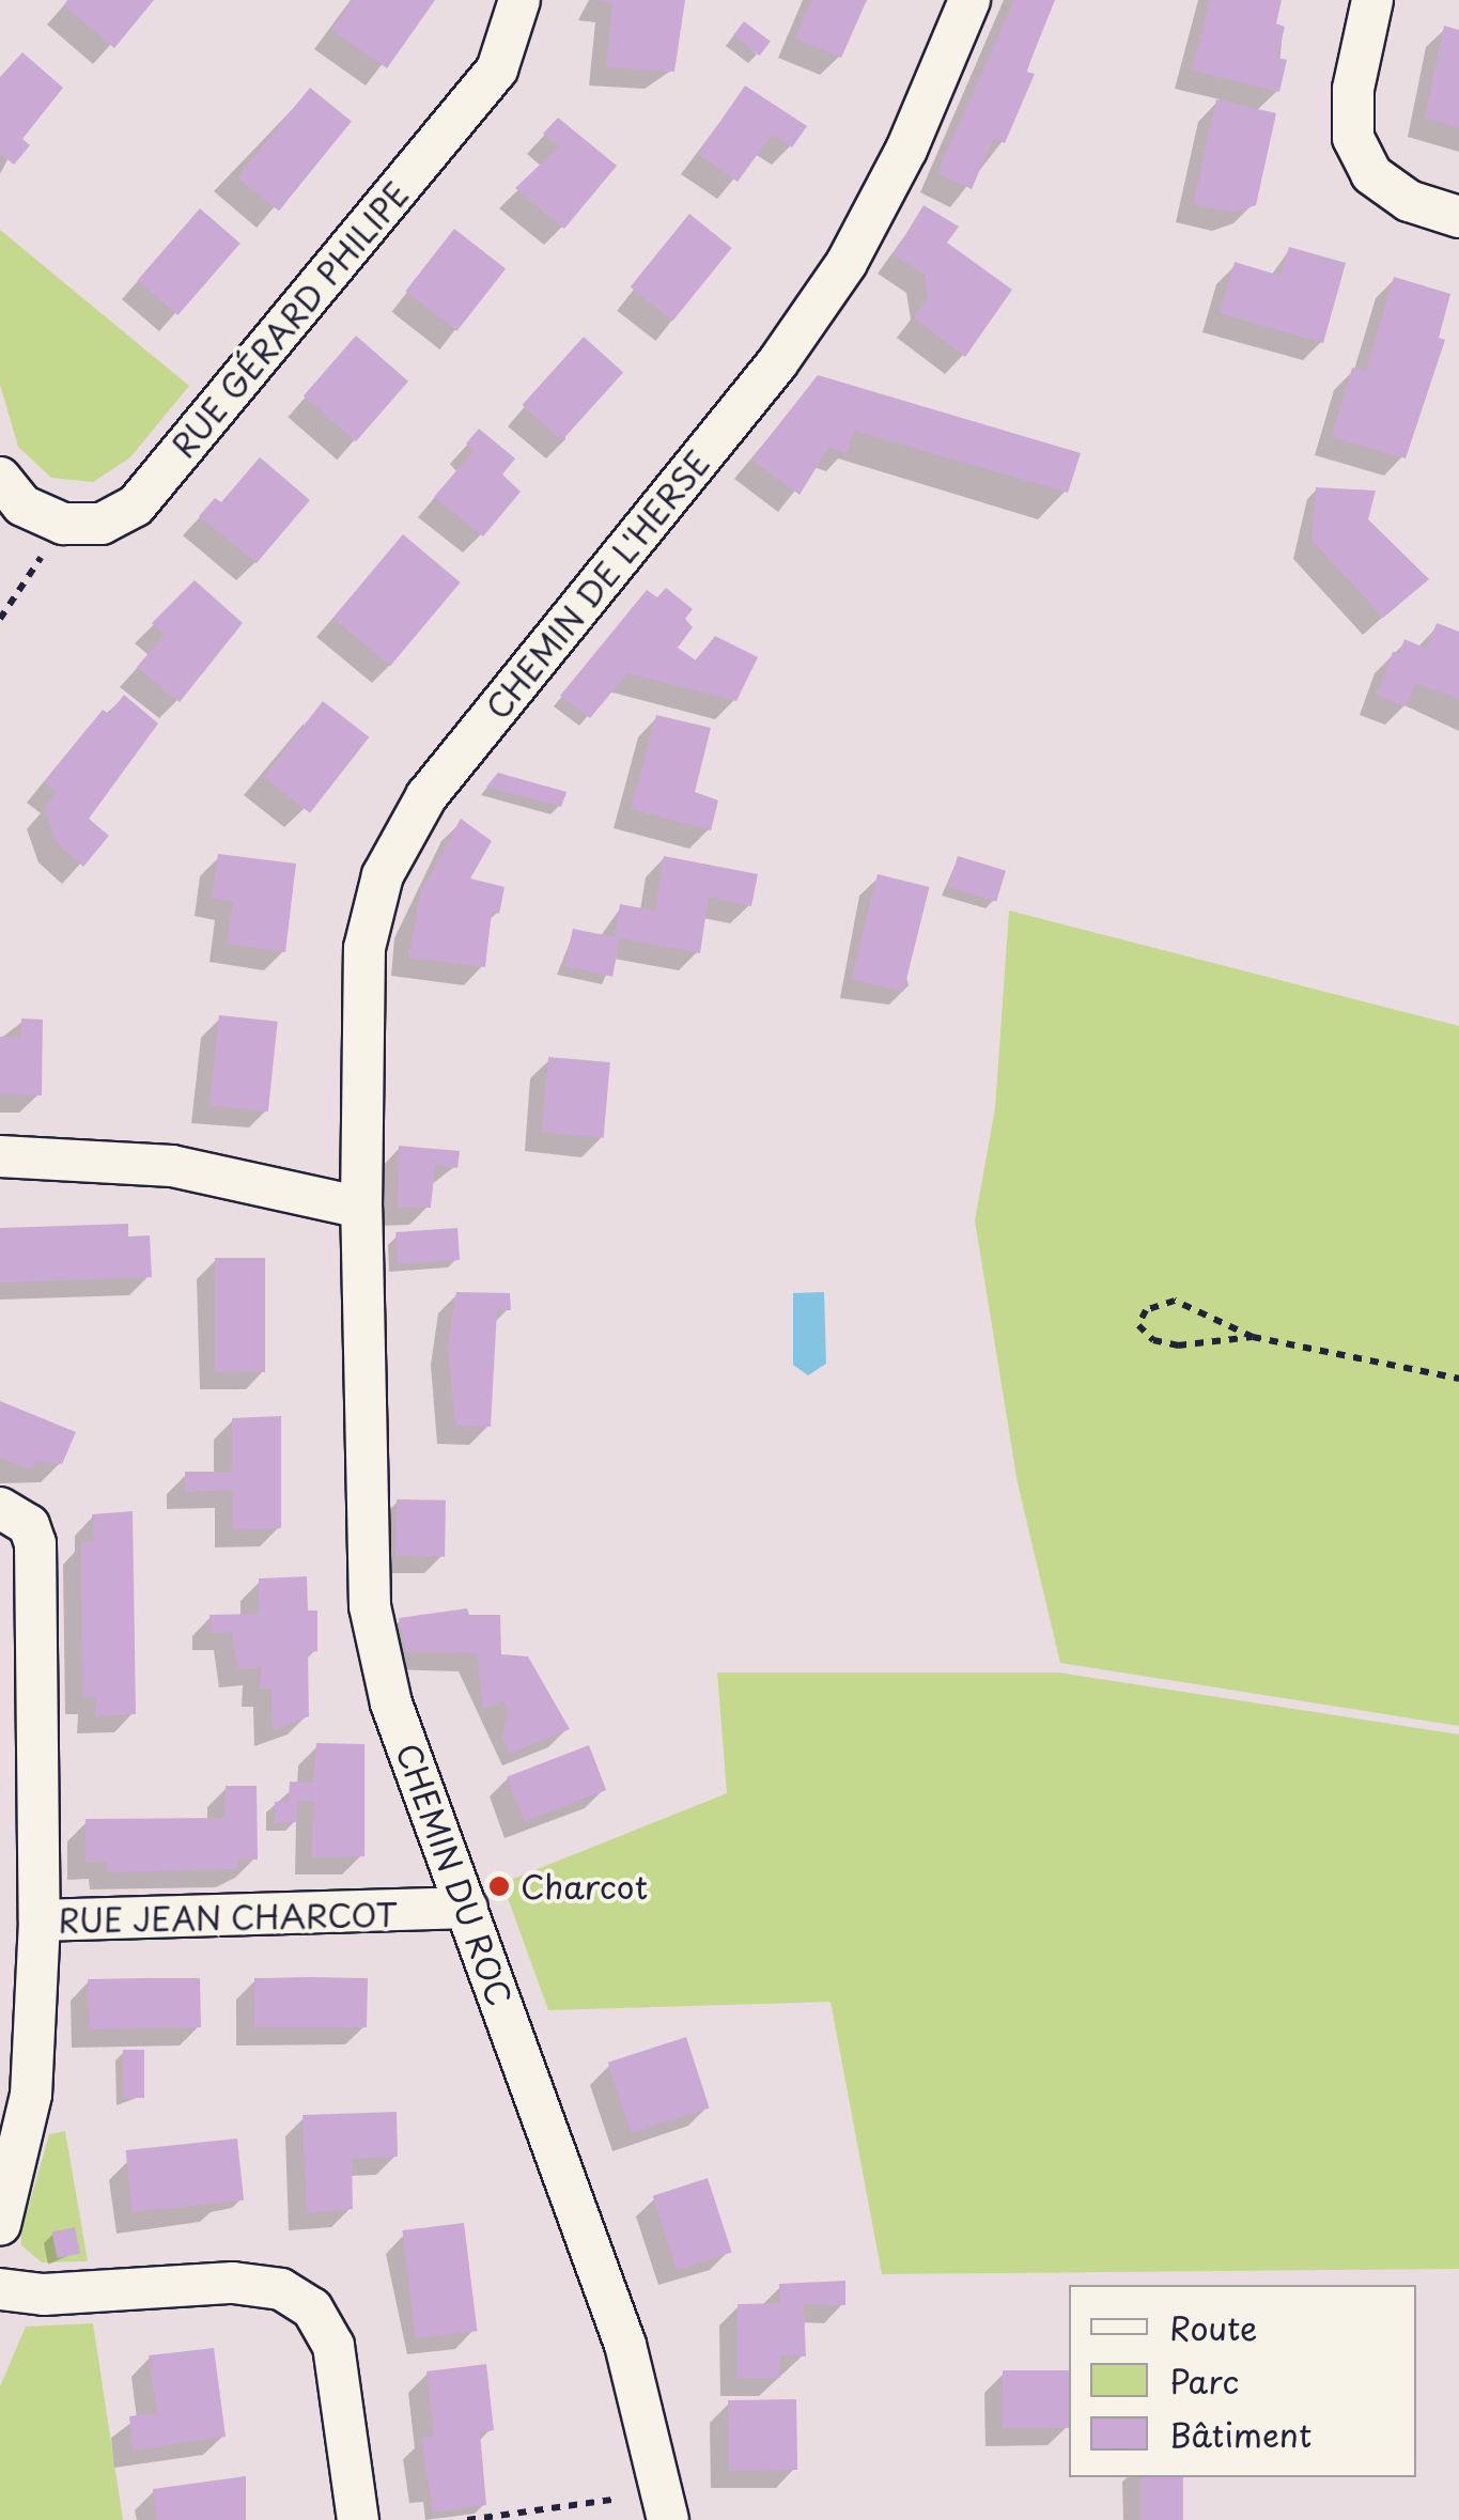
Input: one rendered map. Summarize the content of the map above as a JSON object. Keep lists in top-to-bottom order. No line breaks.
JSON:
{"streets":{"street":["RUE GÉRARD PHILIPE","CHEMIN DE L'HERSE","CHEMIN DU ROC","RUE JEAN CHARCOT"]},"crossings":[["CHEMIN DE L'HERSE","CHEMIN DU ROC"],["CHEMIN DU ROC","RUE JEAN CHARCOT"]],"places":["Charcot"],"legend":["Route","Parc","Bâtiment"]}
